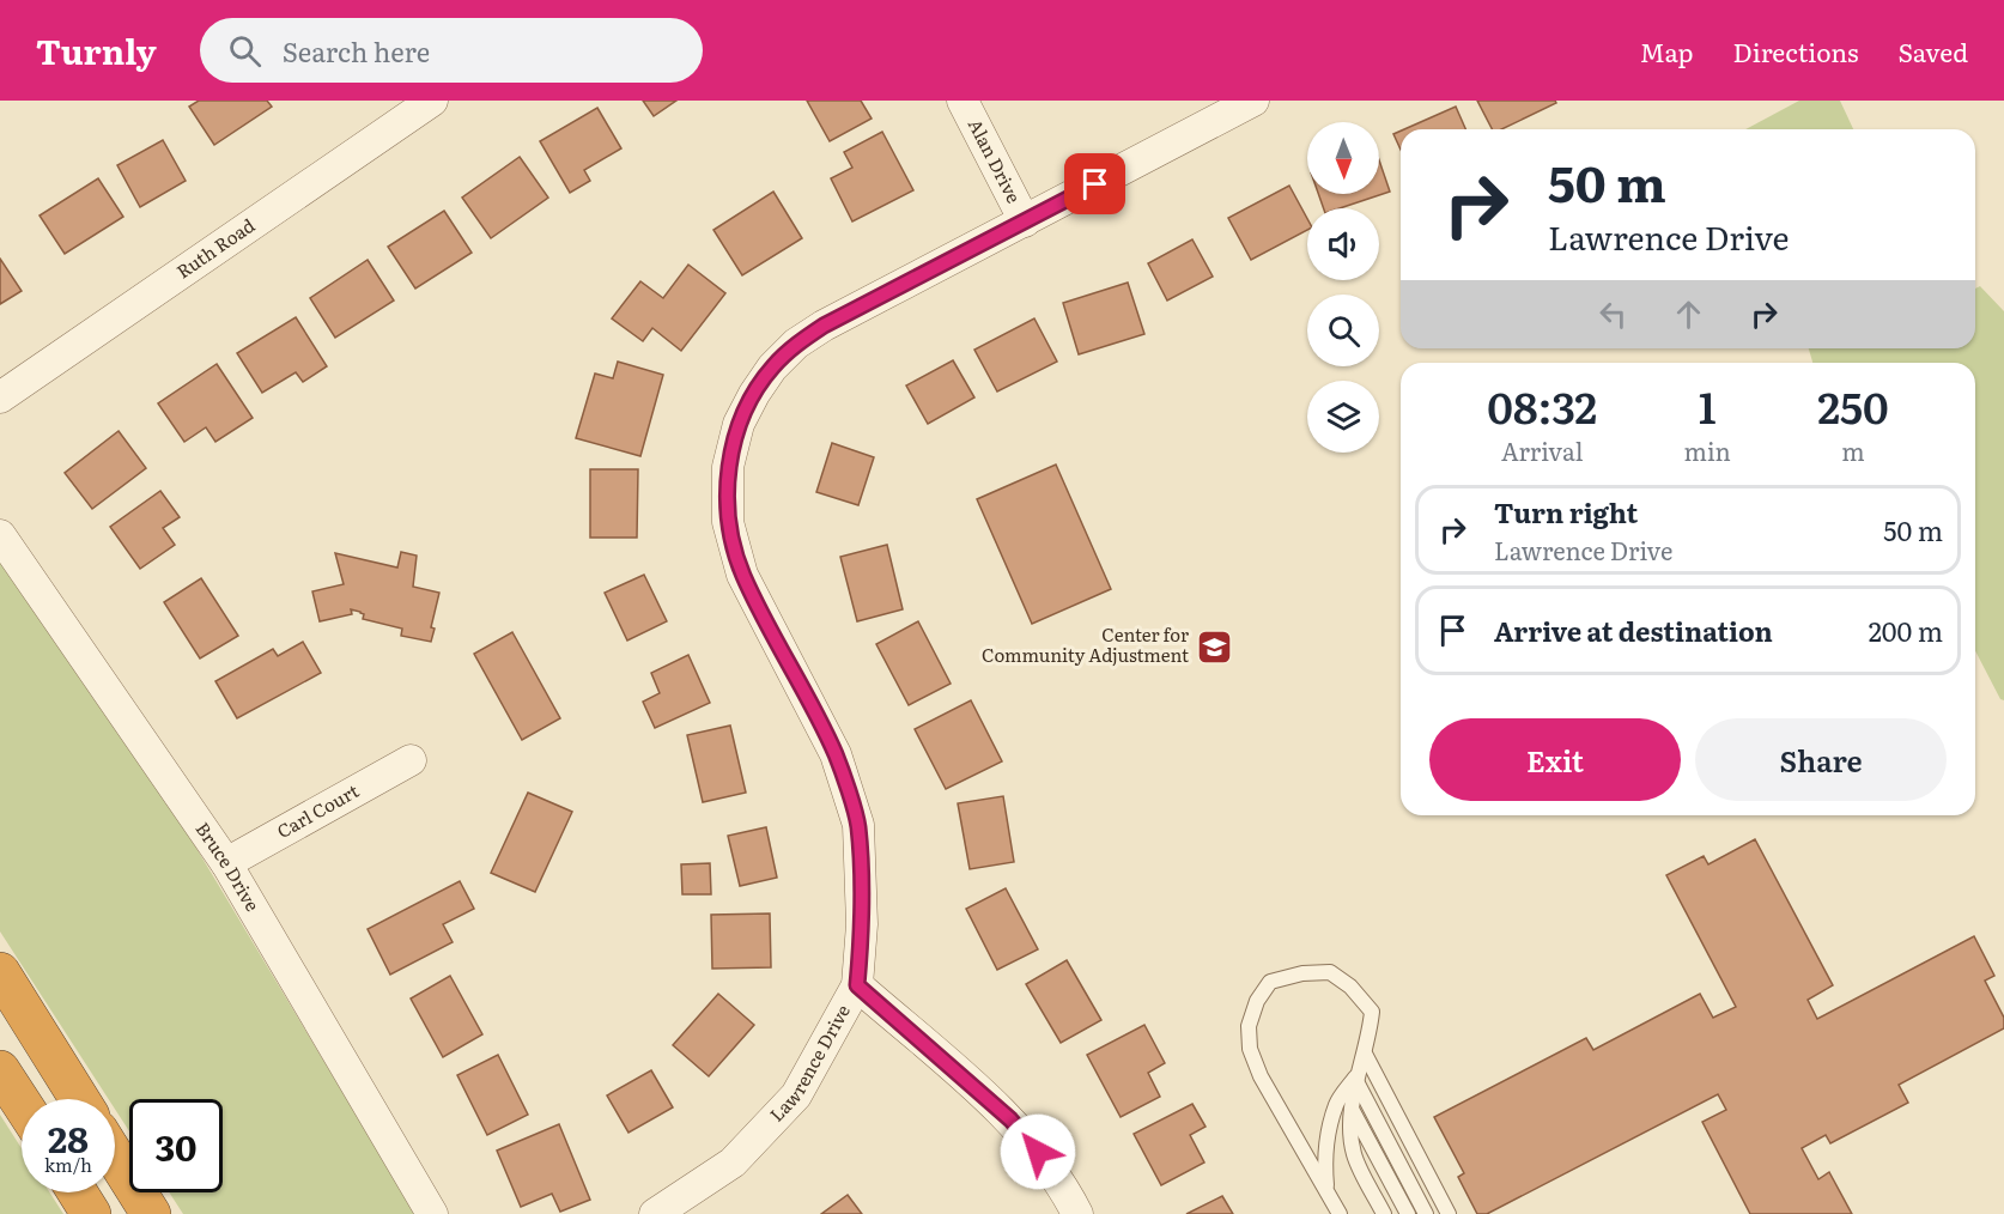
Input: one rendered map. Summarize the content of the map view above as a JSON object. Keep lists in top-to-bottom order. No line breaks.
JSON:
{"streets":{"street":["Alan Drive","Ruth Road","Carl Court","Bruce Drive","Lawrence Drive"]},"crossings":[["Alan Drive","Lawrence Drive"],["Carl Court","Bruce Drive"]],"places":{"school or university":["Center for Community Adjustment"]},"north":"bottom","page":{"header":"Turnly","search":"Search here","nav":["Map","Directions","Saved"],"turn":["50 m","Lawrence Drive"],"eta":["08:32","Arrival","1","min","250","m"],"list":[{"name":"Turn right","note":"Lawrence Drive","value":"50 m"},{"name":"Arrive at destination","value":"200 m"}],"buttons":["Exit","Share"],"speed":"28 km/h","limit":"30"}}
